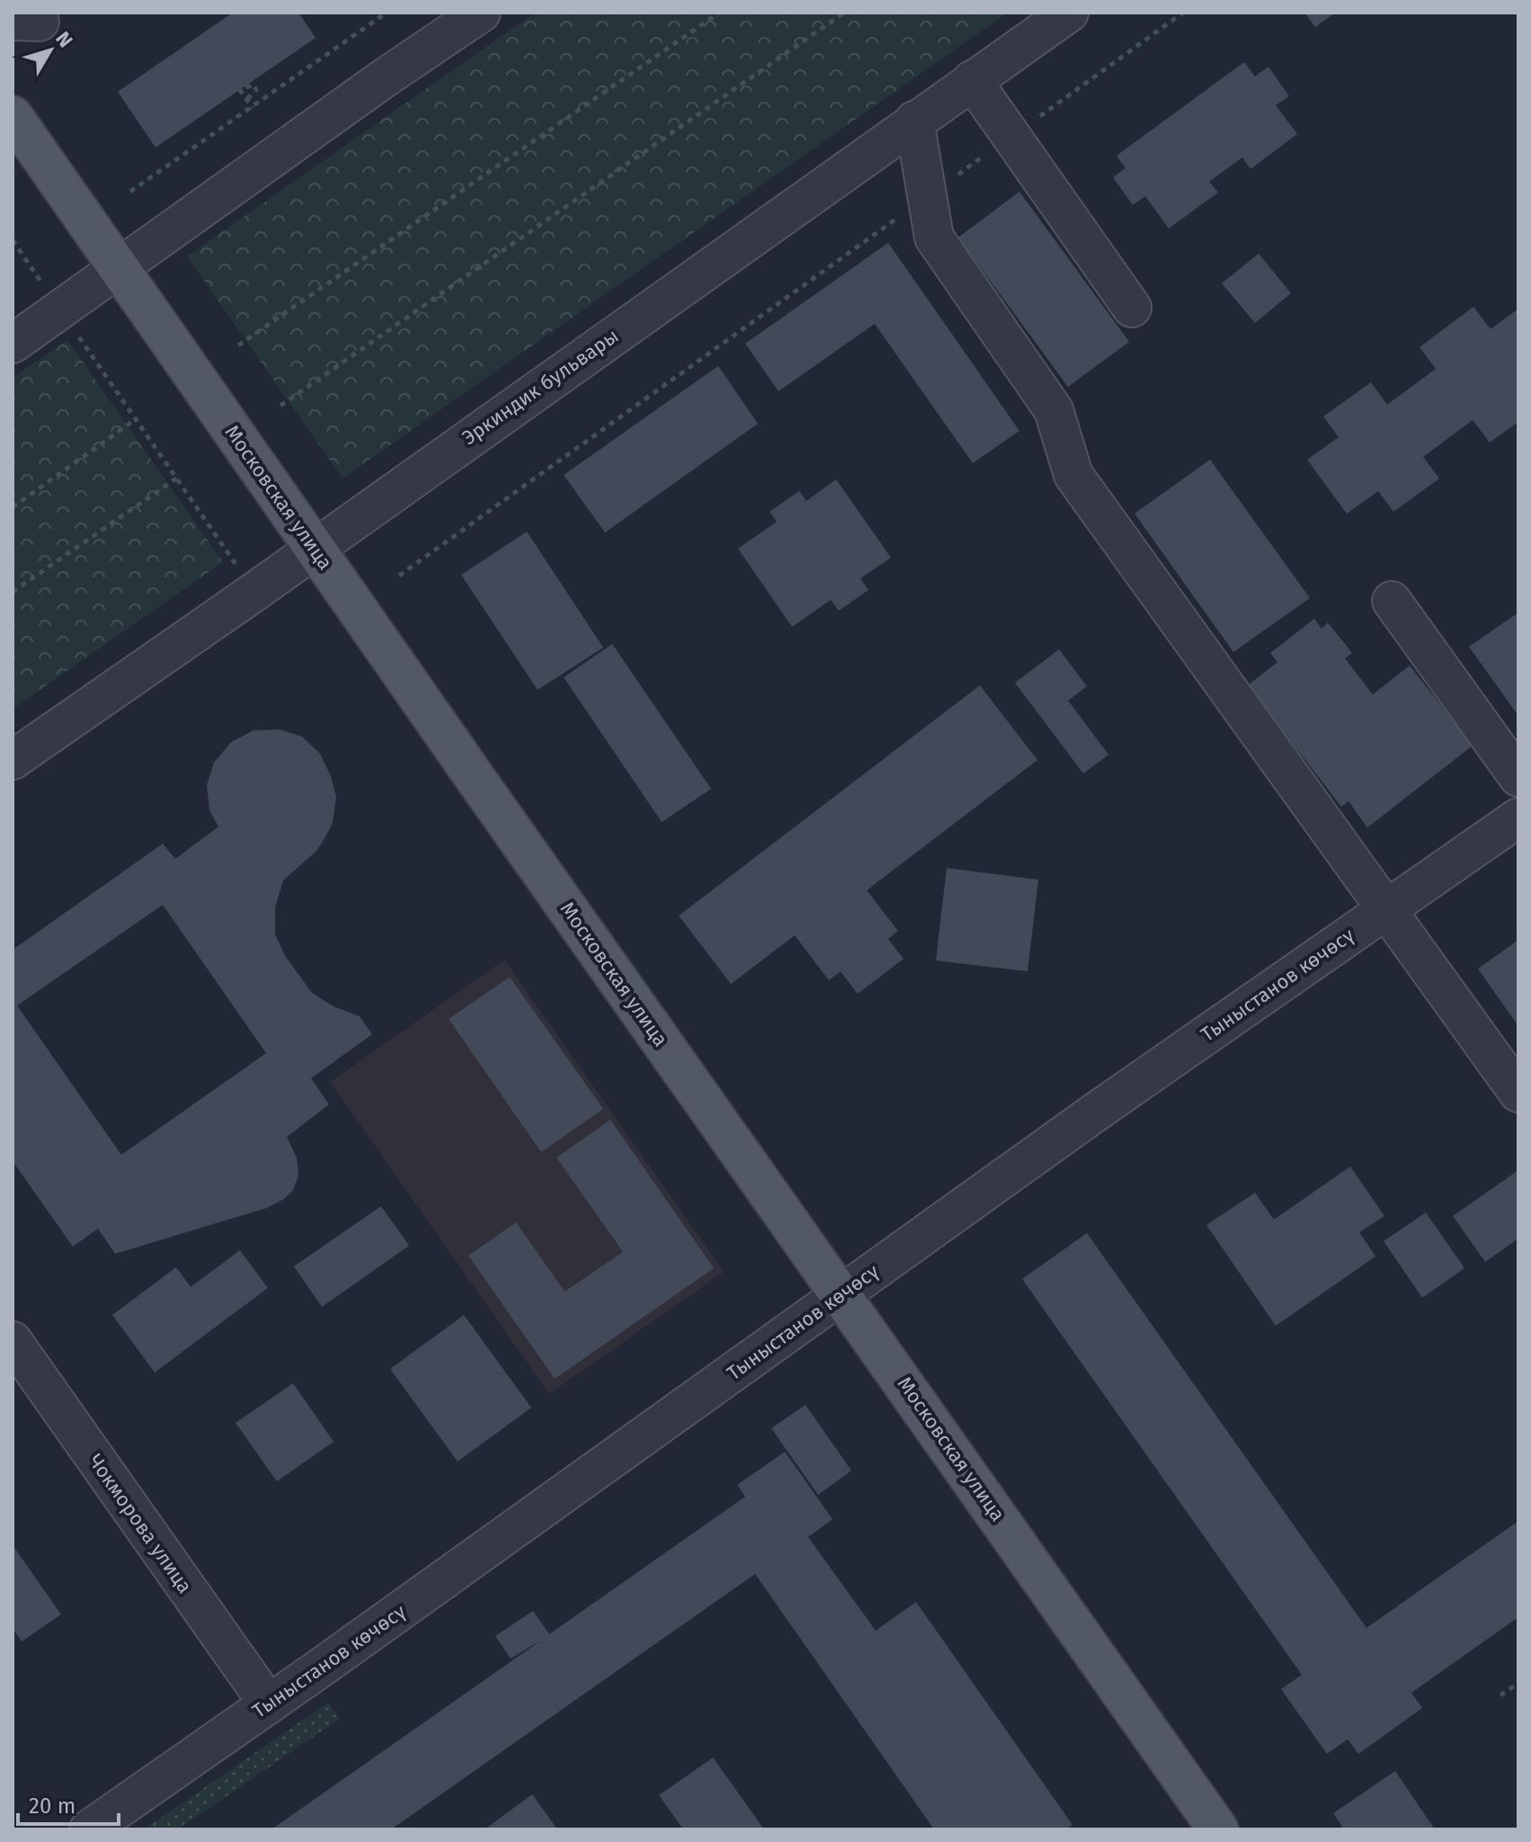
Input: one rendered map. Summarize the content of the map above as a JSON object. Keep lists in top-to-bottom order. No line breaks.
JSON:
{"streets":{"main road":["Московская улица"],"street":["Эркиндик бульвары","Тыныстанов көчөсү","Чокморова улица"]},"crossings":[["Эркиндик бульвары","Московская улица"],["Московская улица","Тыныстанов көчөсү"],["Тыныстанов көчөсү","Чокморова улица"]],"scale_bar":"20 m","north":"top right"}
